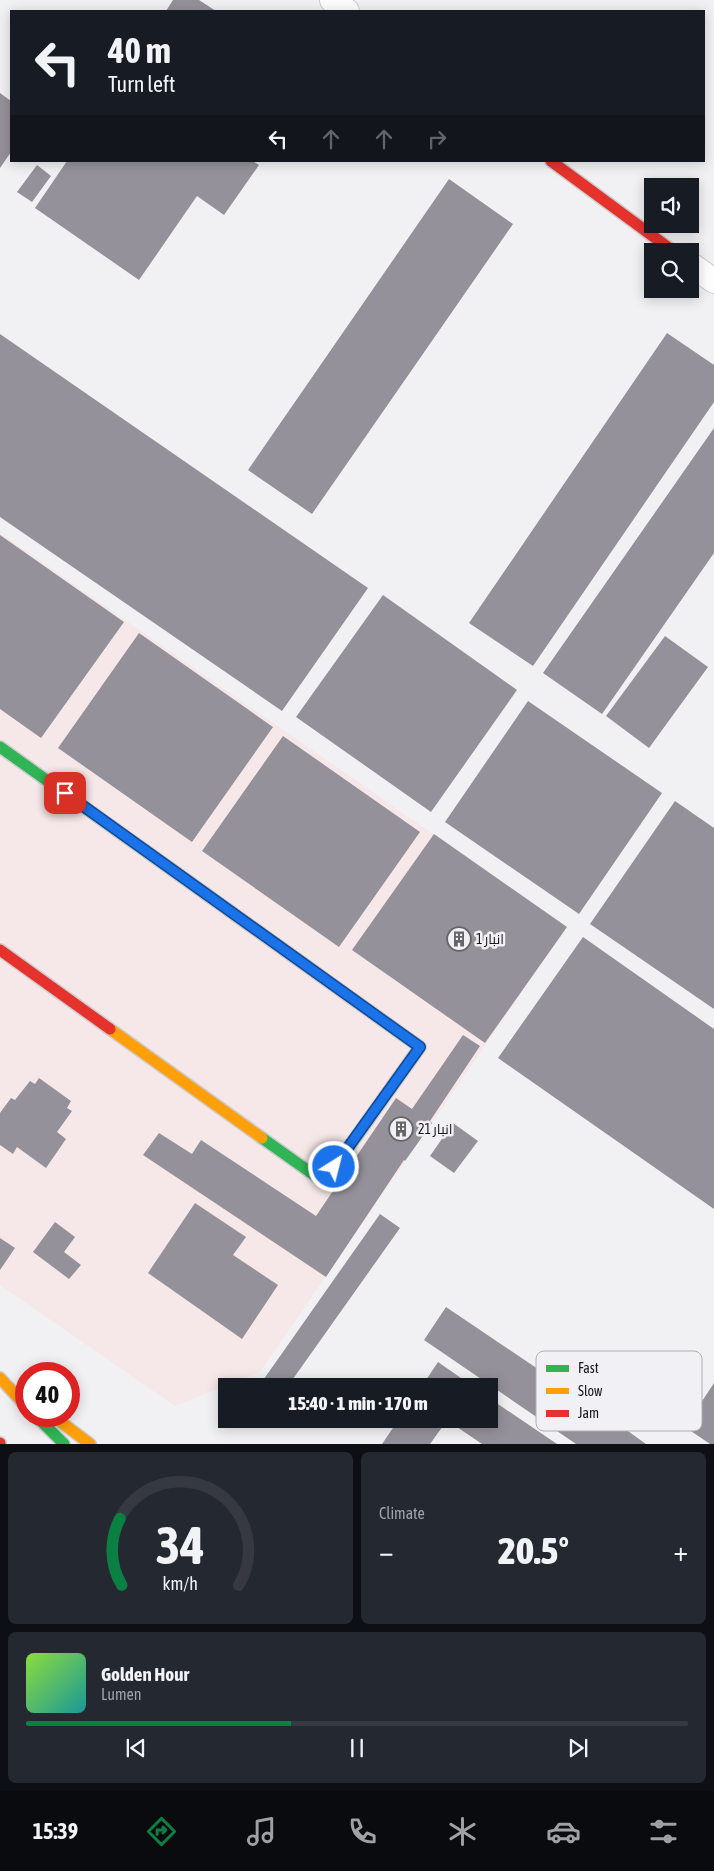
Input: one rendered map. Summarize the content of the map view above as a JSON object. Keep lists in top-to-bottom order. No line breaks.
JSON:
{"places":{"building":["انبار 1","انبار 21"]},"legend":["Fast","Slow","Jam"],"page":{"turn":["40 m","Turn left"],"limit":"40","trip":"15:40 · 1 min · 170 m","tile":"Climate","heat":["−","20.5°","+"],"song":["Golden Hour","Lumen"],"tabs":"15:39","gauge":["34","km/h"]}}
